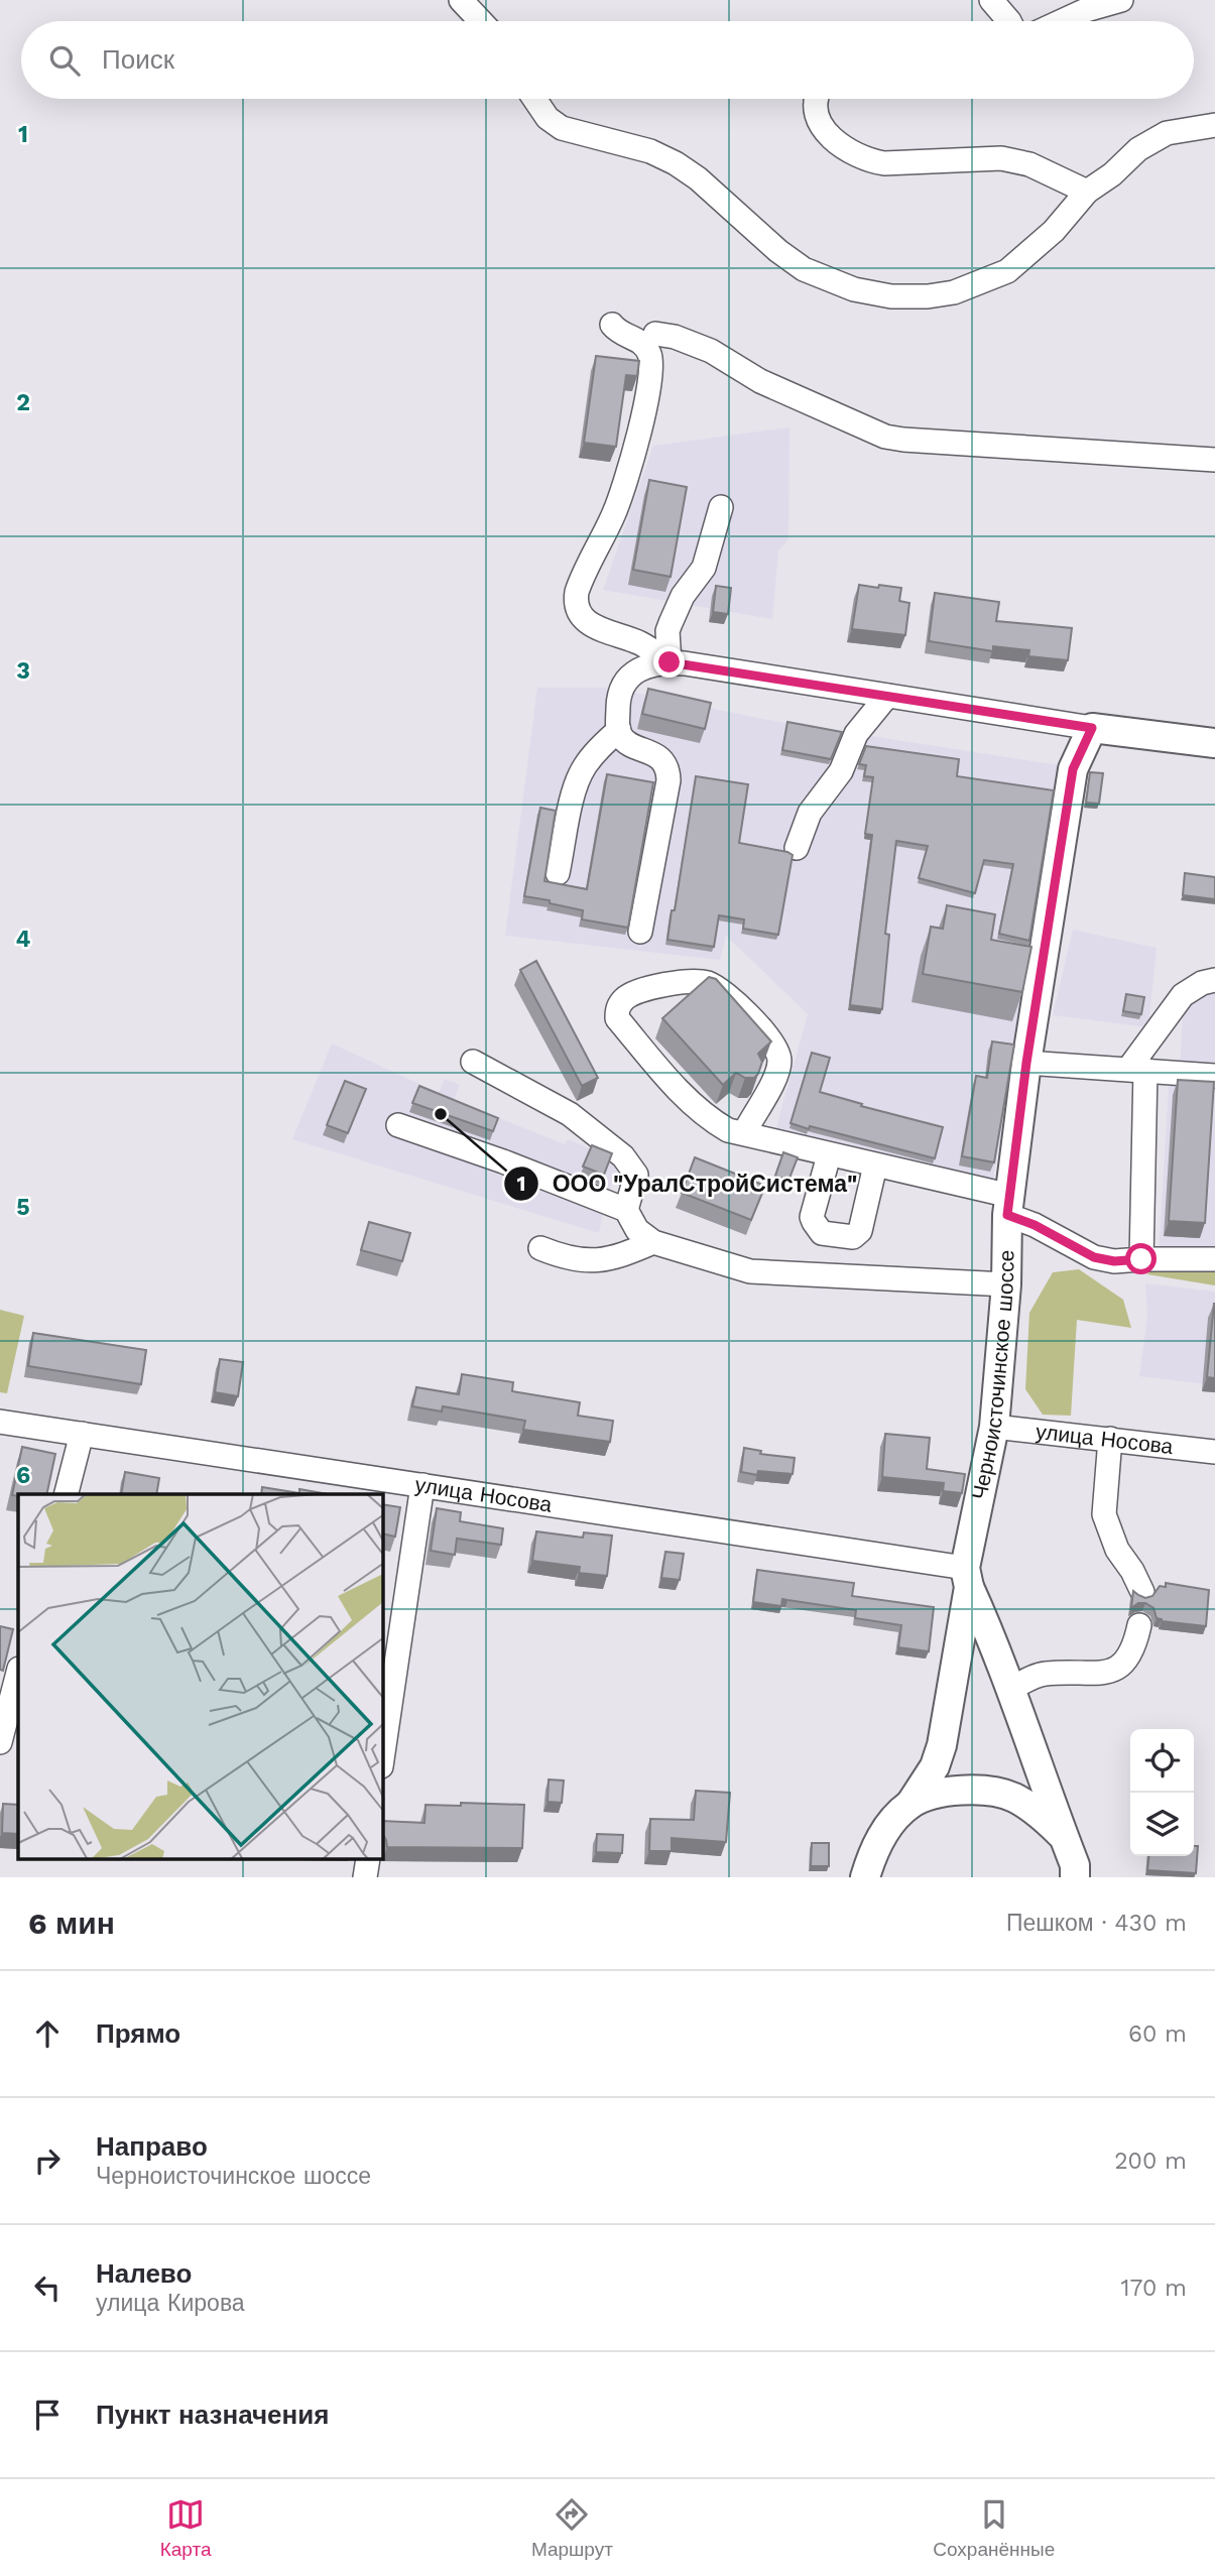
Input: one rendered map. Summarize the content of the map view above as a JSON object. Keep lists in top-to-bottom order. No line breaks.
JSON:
{"streets":{"main road":["Черноисточинское шоссе"],"street":["улица Носова"]},"crossings":[["Черноисточинское шоссе","улица Носова"]],"places":["ООО \"УралСтройСистема\""],"page":{"search":"Поиск","heading":["6 мин","Пешком · 430 m"],"list":[["Прямо","60 m"],["Направо","Черноисточинское шоссе","200 m"],["Налево","улица Кирова","170 m"],"Пункт назначения"],"nav":["Карта","Маршрут","Сохранённые"]},"grid":{"rows":["1","2","3","4","5","6"]}}
